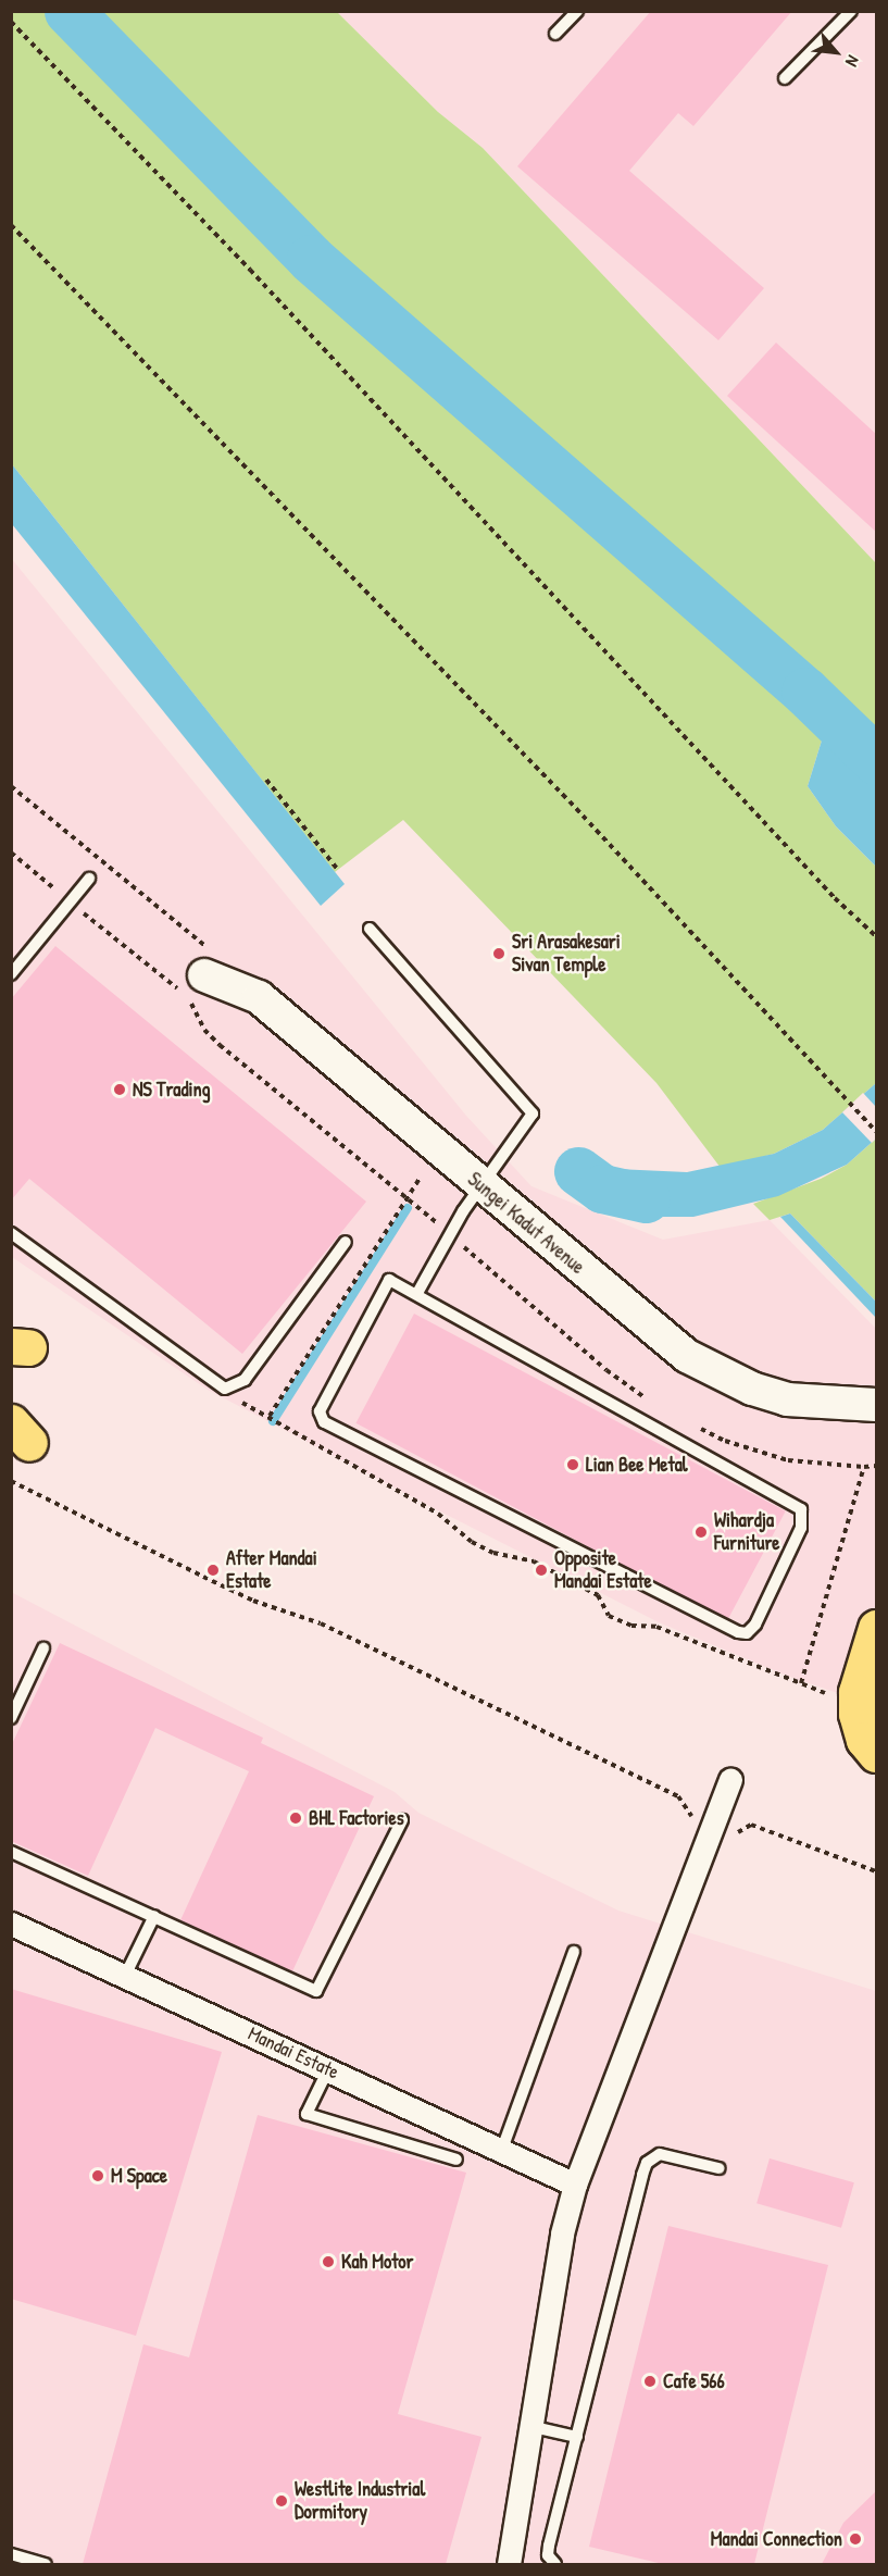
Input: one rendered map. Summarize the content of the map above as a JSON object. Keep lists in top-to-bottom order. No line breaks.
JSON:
{"streets":{"street":["Sungei Kadut Avenue","Mandai Estate"]},"places":["Sri Arasakesari Sivan Temple","NS Trading","Lian Bee Metal","Wihardja Furniture","After Mandai Estate","Opposite Mandai Estate","BHL Factories","M Space","Kah Motor","Cafe 566","Westlite Industrial Dormitory","Mandai Connection"],"north":"bottom right"}
